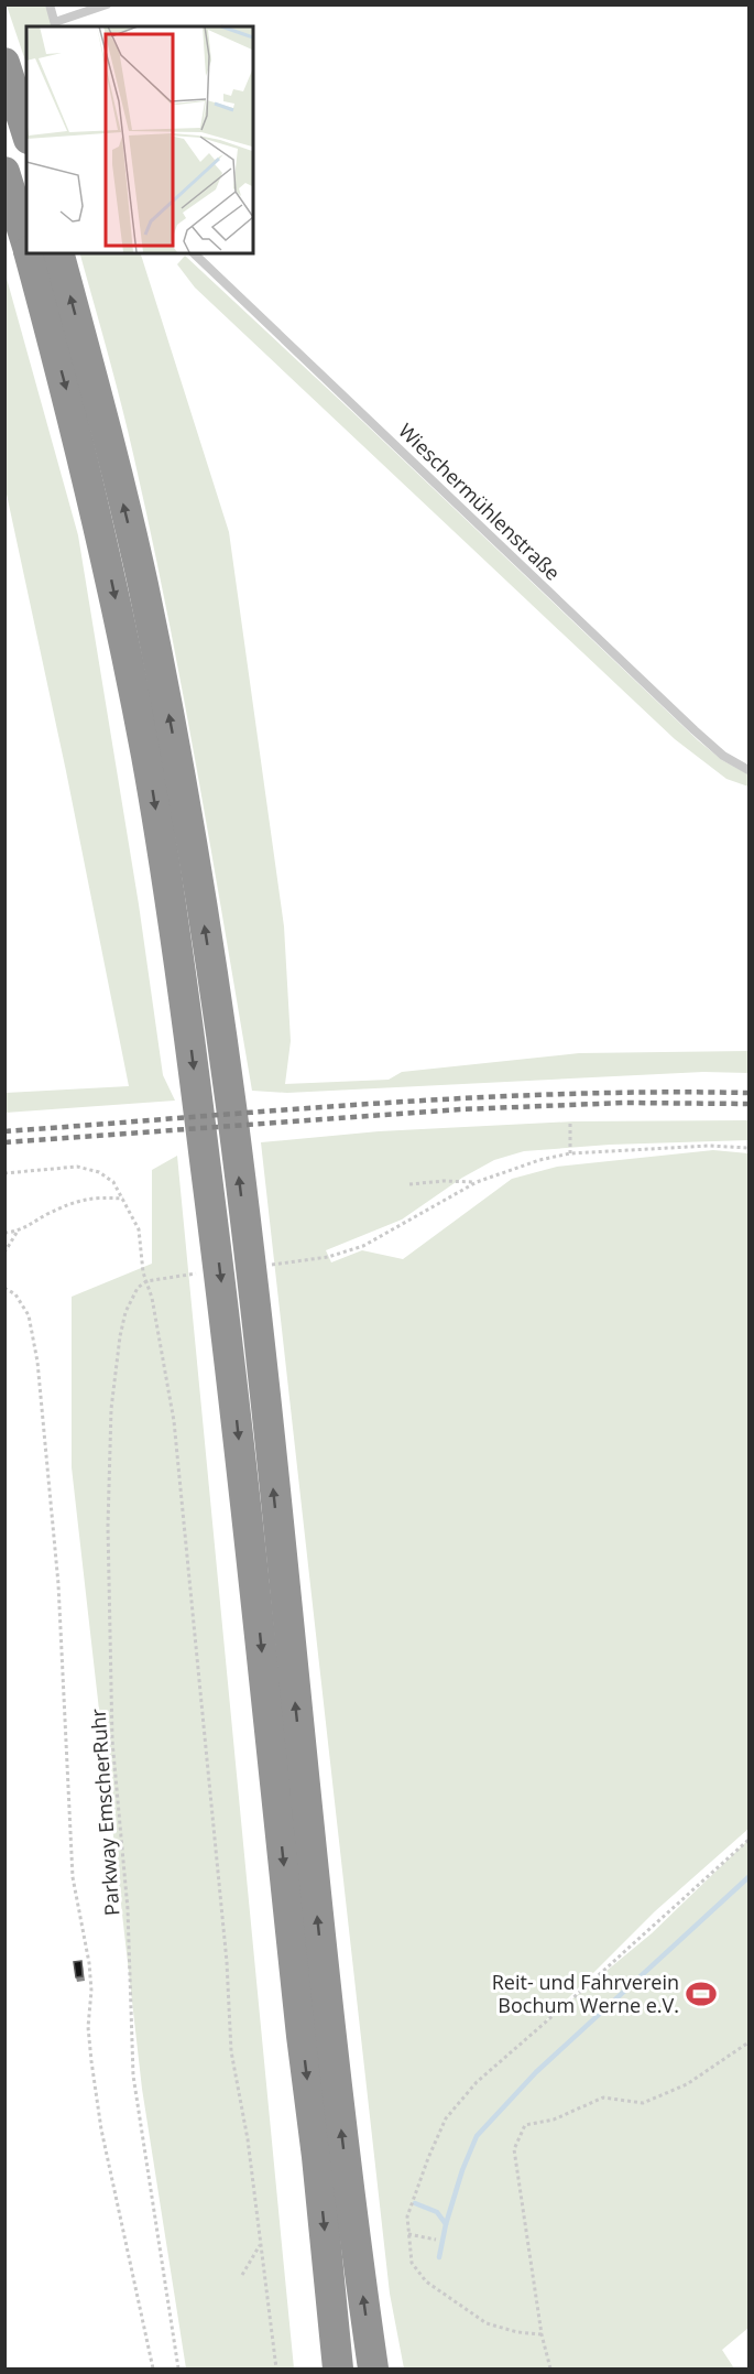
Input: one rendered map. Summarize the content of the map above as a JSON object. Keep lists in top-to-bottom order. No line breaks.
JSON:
{"streets":{"lane":["Wieschermühlenstraße"],"path":["Parkway EmscherRuhr"]},"places":{"sports":["Reit- und Fahrverein Bochum Werne e.V."]}}
